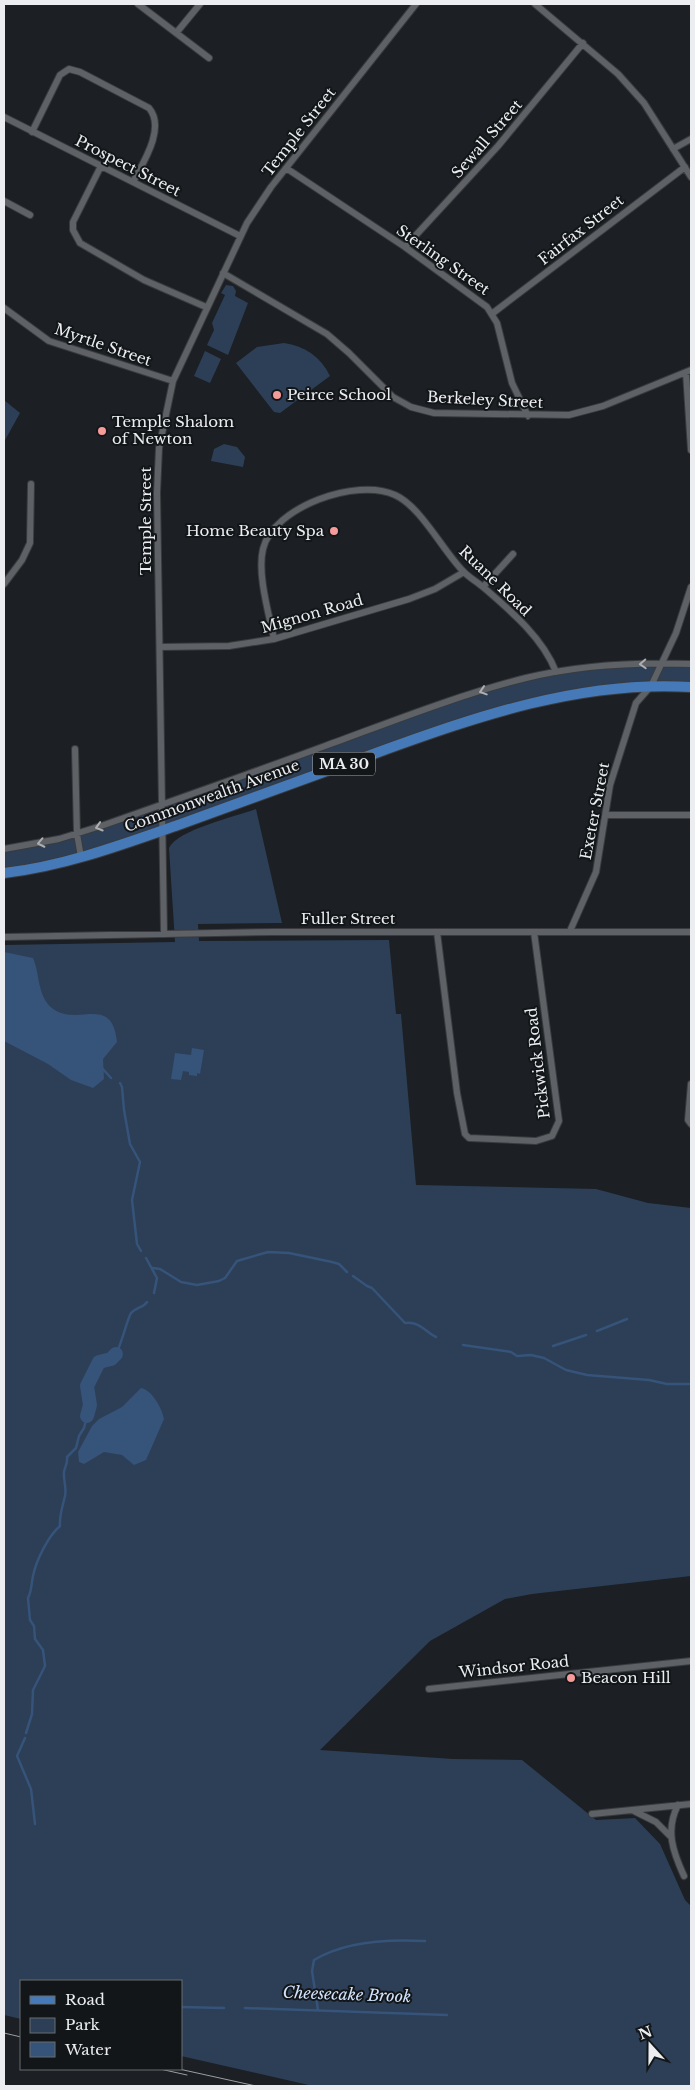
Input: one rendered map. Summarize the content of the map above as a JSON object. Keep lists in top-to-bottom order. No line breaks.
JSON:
{"streets":{"main road":["MA 30","Commonwealth Avenue"],"street":["Temple Street","Sewall Street","Prospect Street","Fairfax Street","Sterling Street","Myrtle Street","Berkeley Street","Ruane Road","Mignon Road","Exeter Street","Fuller Street","Pickwick Road","Windsor Road"]},"crossings":[["Temple Street","Prospect Street"],["Temple Street","Sterling Street"],["Temple Street","Myrtle Street"],["Temple Street","Berkeley Street"],["Temple Street","Mignon Road"],["Temple Street","Commonwealth Avenue"],["Temple Street","Fuller Street"],["Sewall Street","Sterling Street"],["Fairfax Street","Sterling Street"],["Sterling Street","Berkeley Street"],["Ruane Road","Mignon Road"],["Ruane Road","Commonwealth Avenue"],["Commonwealth Avenue","Exeter Street"],["Exeter Street","Fuller Street"],["Fuller Street","Pickwick Road"]],"one_way":["Commonwealth Avenue"],"water":["Cheesecake Brook"],"places":["Peirce School","Temple Shalom of Newton","Home Beauty Spa","Beacon Hill"],"legend":["Road","Park","Water"],"north":"top"}
